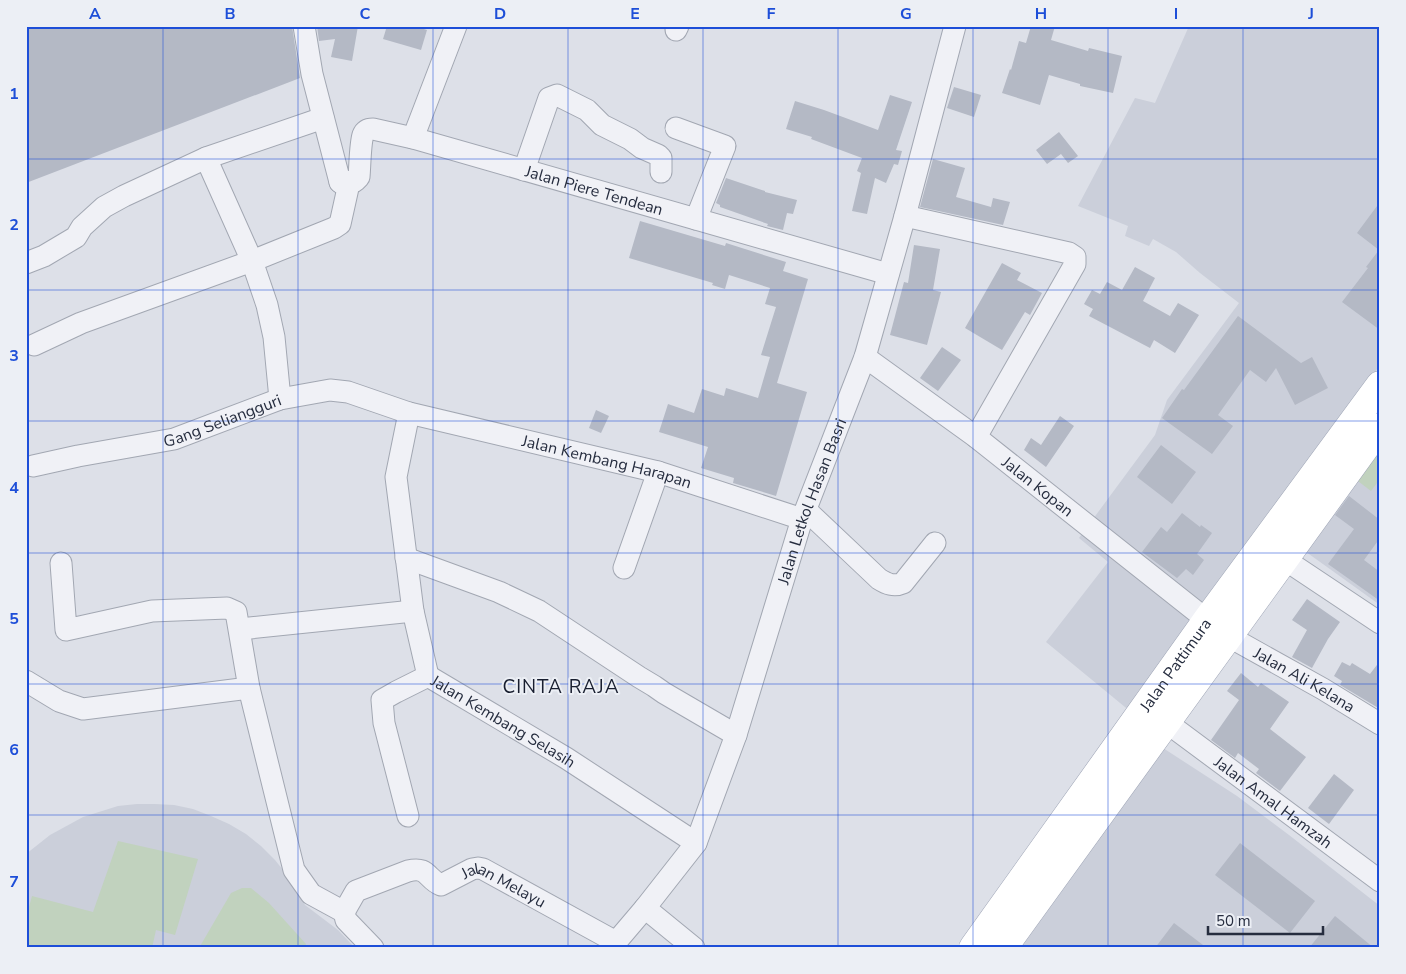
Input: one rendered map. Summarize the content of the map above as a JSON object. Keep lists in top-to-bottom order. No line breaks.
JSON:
{"streets":{"main road":["Jalan Pattimura"],"street":["Jalan Piere Tendean","Gang Seliangguri","Jalan Kembang Harapan","Jalan Kopan","Jalan Letkol Hasan Basri","Jalan Ali Kelana","Jalan Kembang Selasih","Jalan Amal Hamzah","Jalan Melayu"]},"crossings":[["Jalan Piere Tendean","Jalan Letkol Hasan Basri"],["Gang Seliangguri","Jalan Kembang Harapan"],["Jalan Kembang Harapan","Jalan Letkol Hasan Basri"],["Jalan Kopan","Jalan Letkol Hasan Basri"],["Jalan Kopan","Jalan Pattimura"],["Jalan Kopan","Jalan Ali Kelana"],["Jalan Letkol Hasan Basri","Jalan Kembang Selasih"],["Jalan Letkol Hasan Basri","Jalan Melayu"],["Jalan Pattimura","Jalan Ali Kelana"],["Jalan Pattimura","Jalan Amal Hamzah"]],"districts":["CINTA RAJA"],"scale_bar":"50 m","grid":{"columns":["A","B","C","D","E","F","G","H","I","J"],"rows":["1","2","3","4","5","6","7"]}}
